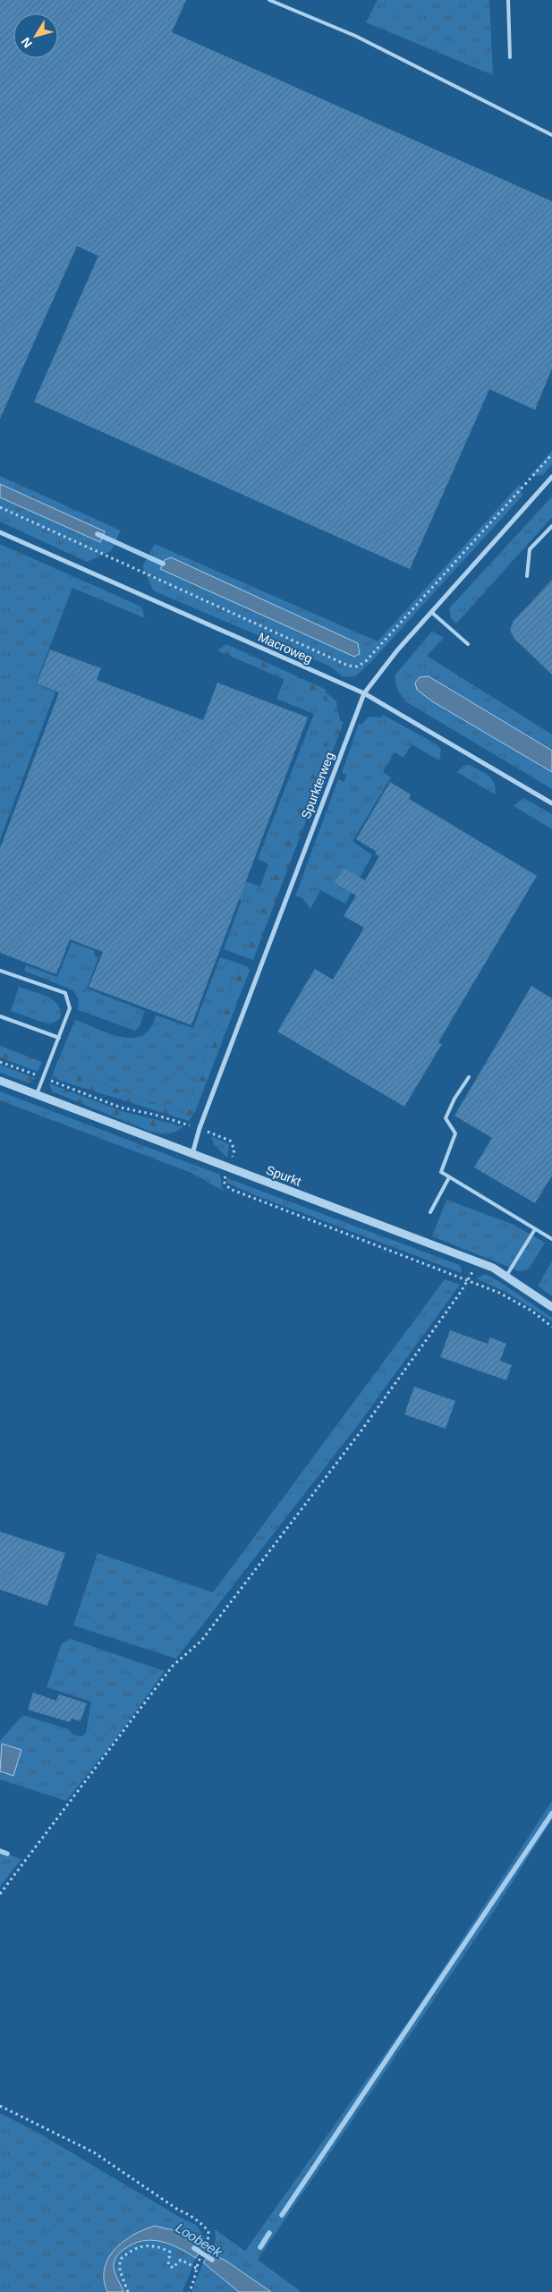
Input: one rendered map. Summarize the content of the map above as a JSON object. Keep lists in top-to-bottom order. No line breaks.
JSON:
{"streets":{"street":["Macroweg","Spurkterweg","Spurkt"]},"crossings":[["Macroweg","Spurkterweg"],["Spurkterweg","Spurkt"]],"water":["Loobeek"],"north":"bottom left"}
